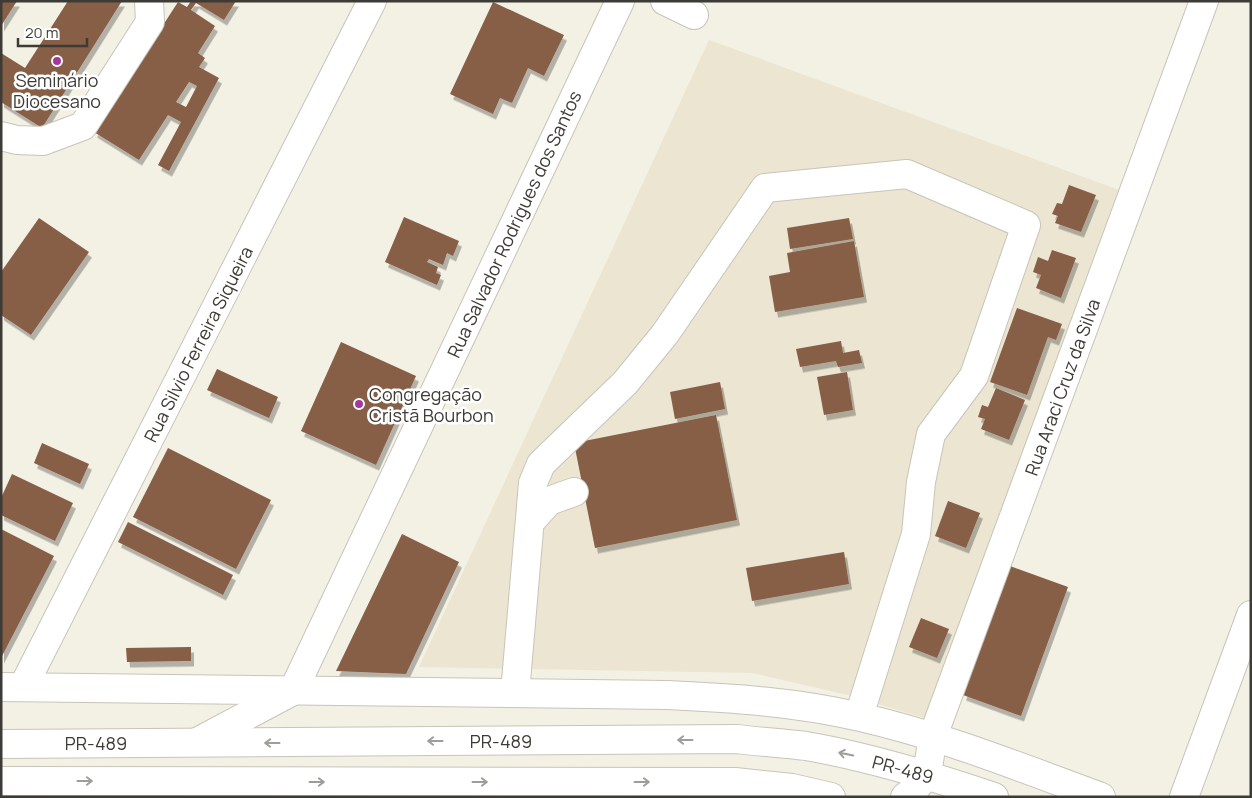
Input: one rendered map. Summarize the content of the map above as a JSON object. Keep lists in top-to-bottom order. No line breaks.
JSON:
{"streets":{"street":["Rua Salvador Rodrigues dos Santos","Rua Silvio Ferreira Siqueira","Rua Araci Cruz da Silva","PR-489"]},"crossings":[["Rua Araci Cruz da Silva","PR-489"]],"places":["Seminário Diocesano","Congregação Cristã Bourbon"],"scale_bar":"20 m"}
